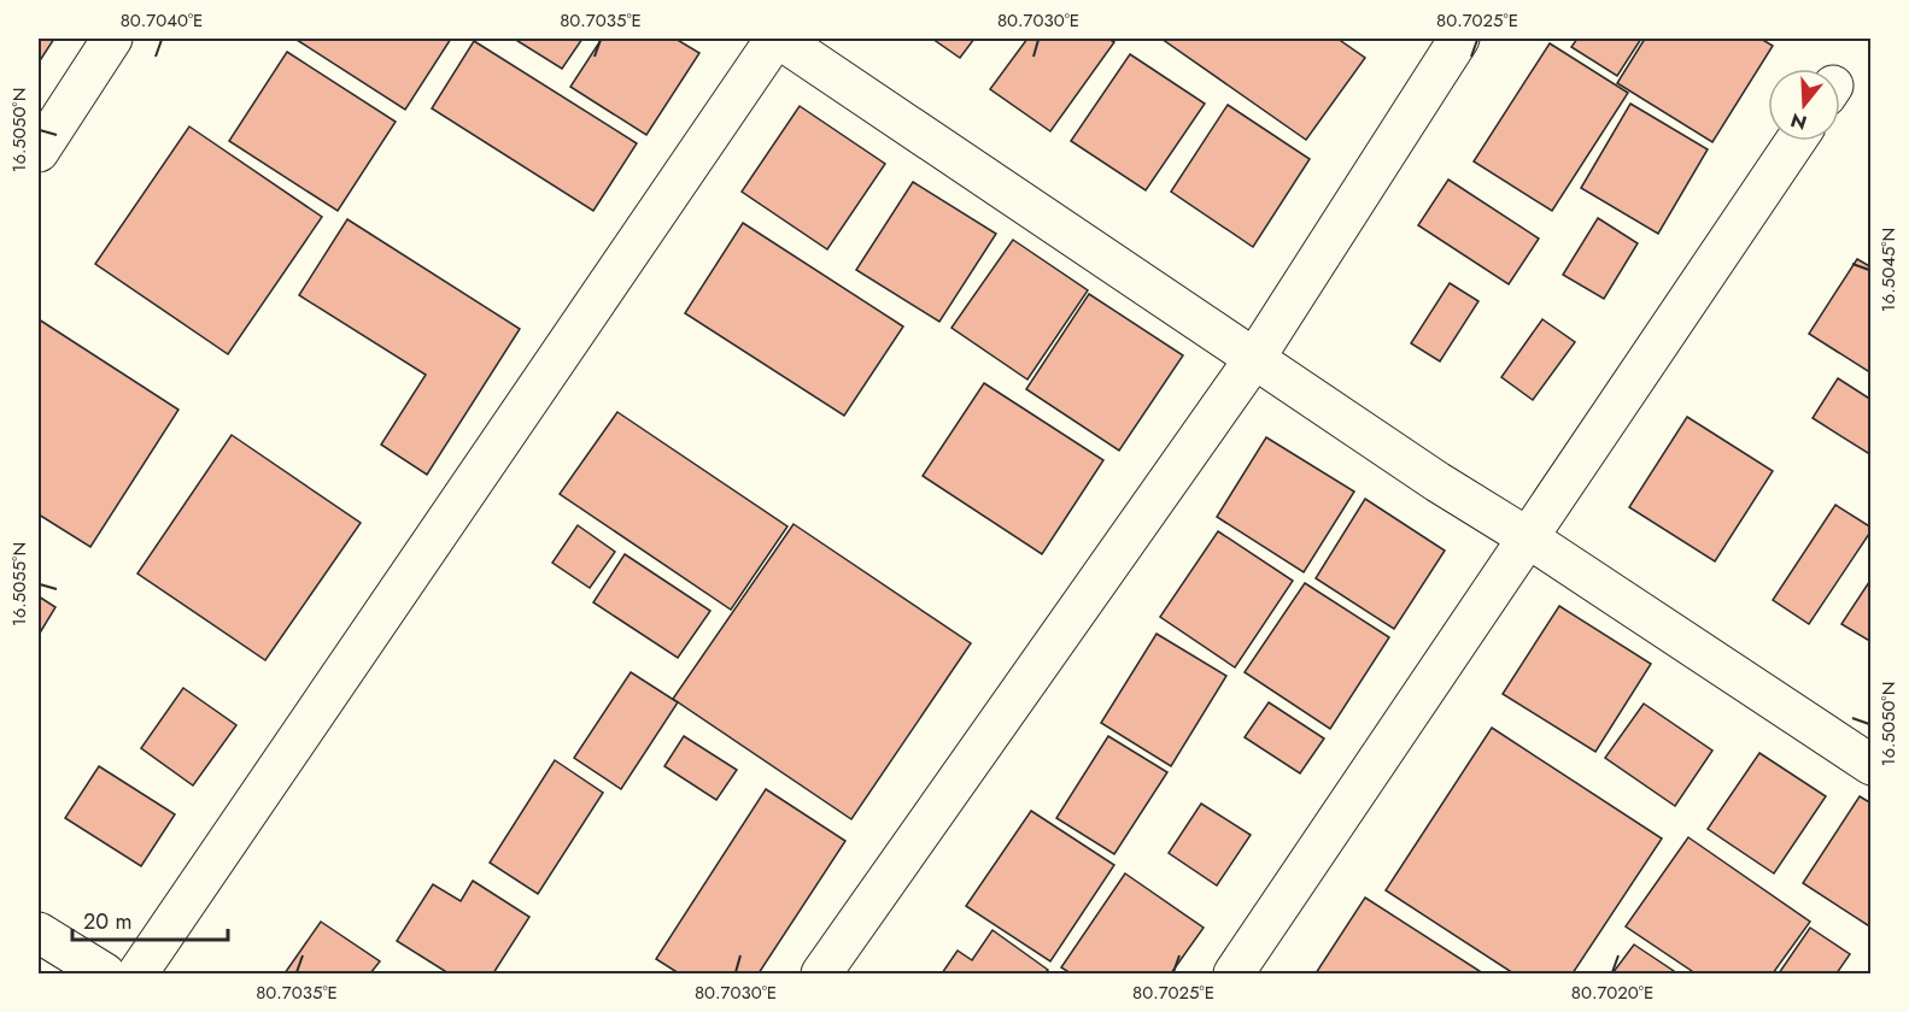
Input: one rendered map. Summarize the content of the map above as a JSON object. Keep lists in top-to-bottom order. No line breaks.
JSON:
{"scale_bar":"20 m","north":"bottom","coordinates":["80.7040°E","80.7035°E","80.7030°E","80.7025°E","16.5050°N","16.5045°N","16.5055°N","80.7020°E"]}
